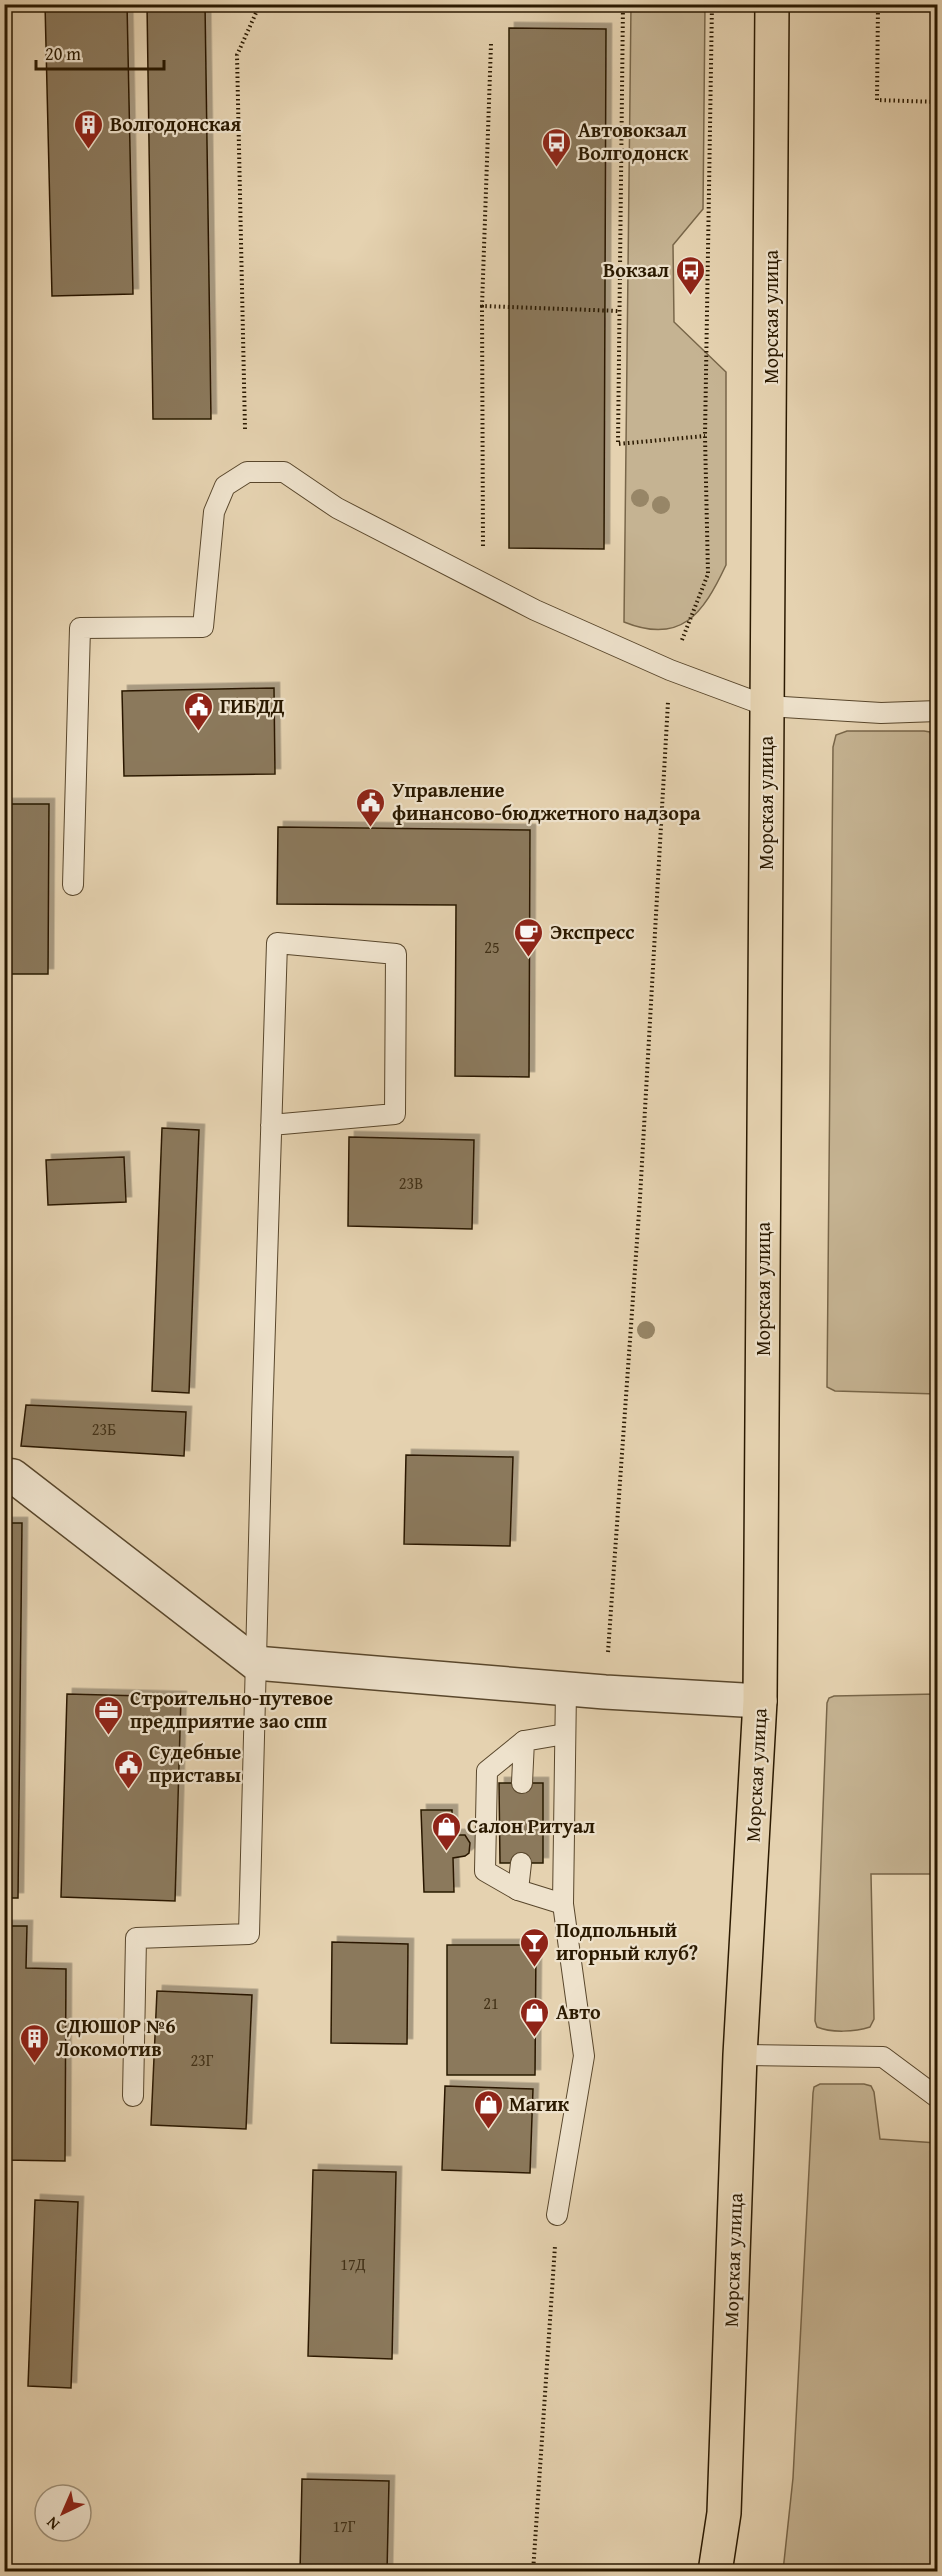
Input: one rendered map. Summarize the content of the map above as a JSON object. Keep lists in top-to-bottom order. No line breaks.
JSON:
{"streets":{"main road":["Морская улица"]},"places":{"building":["Волгодонская","СДЮШОР №6 Локомотив"],"bus stop":["Автовокзал Волгодонск","Вокзал"],"public building":["ГИБДД","Управление финансово-бюджетного надзора","Судебные приставы"],"cafe":["Экспресс"],"office":["Строительно-путевое предприятие зао спп"],"shop":["Салон Ритуал","Авто","Магик"],"bar":["Подпольный игорный клуб?"]},"house_numbers":["25","23В","23Б","21","23Г","17Д","17Г"],"scale_bar":"20 m","north":"bottom left"}
